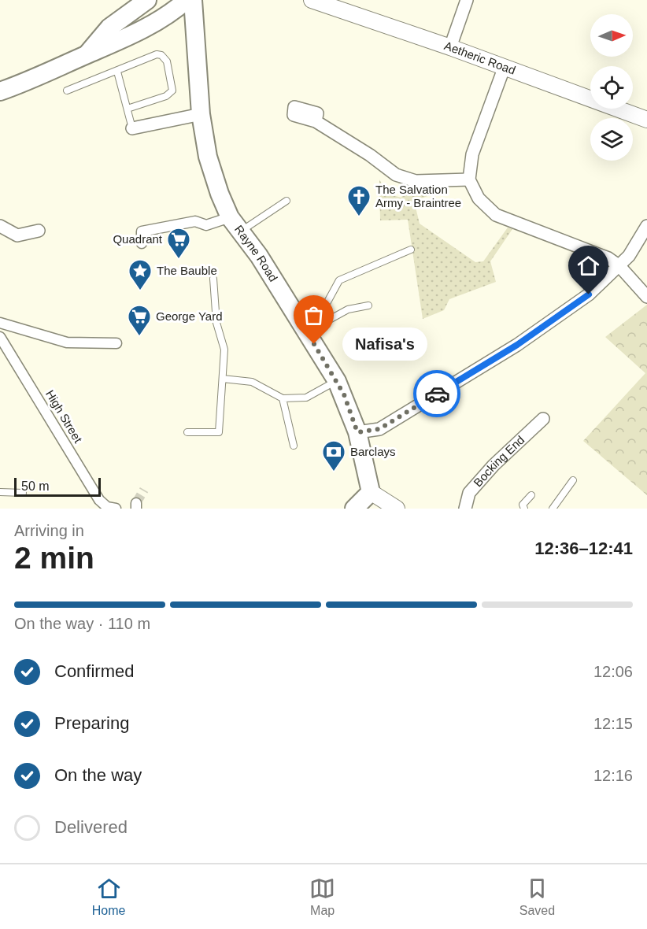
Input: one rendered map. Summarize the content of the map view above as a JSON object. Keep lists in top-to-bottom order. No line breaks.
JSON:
{"streets":{"main road":["Rayne Road"],"street":["Aetheric Road","High Street","Bocking End"]},"places":{"church":["The Salvation Army - Braintree"],"supermarket":["Quadrant","George Yard"],"place":["The Bauble"],"other":["Nafisa's"],"bank":["Barclays"]},"scale_bar":"50 m","north":"right","page":{"bubble":"Nafisa's","scale":"50 m","heading":["2 min","Arriving in","12:36–12:41"],"bar":"On the way · 110 m","list":[["Confirmed","12:06"],["Preparing","12:15"],["On the way","12:16"],"Delivered"],"tabs":["Home","Map","Saved"]}}
